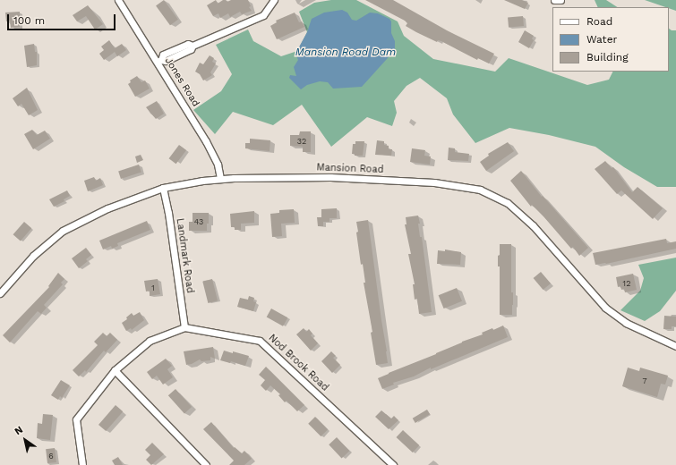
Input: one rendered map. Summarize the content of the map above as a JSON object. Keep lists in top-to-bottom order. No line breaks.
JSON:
{"streets":{"street":["Jones Road","Mansion Road","Landmark Road","Nod Brook Road"]},"crossings":[["Jones Road","Mansion Road"],["Mansion Road","Landmark Road"],["Landmark Road","Nod Brook Road"]],"water":["Mansion Road Dam"],"house_numbers":["32","43","12","1","7","6"],"legend":["Road","Water","Building"],"scale_bar":"100 m","north":"top left"}
